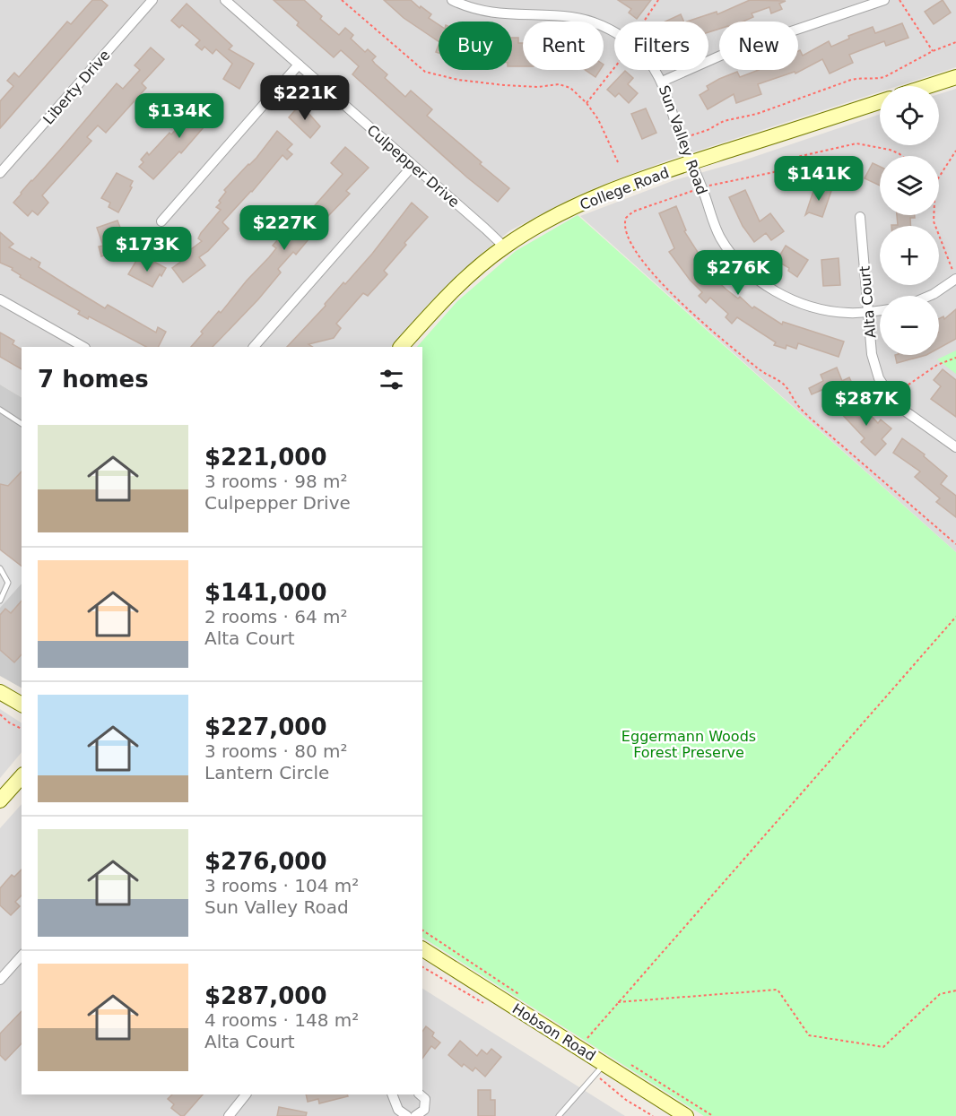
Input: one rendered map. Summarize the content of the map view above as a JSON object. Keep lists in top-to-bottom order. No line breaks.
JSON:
{"streets":{"main road":["College Road","Hobson Road"],"street":["Liberty Drive","Sun Valley Road","Culpepper Drive","Alta Court"]},"crossings":[["Sun Valley Road","College Road"],["Sun Valley Road","Alta Court"],["Culpepper Drive","College Road"]],"parks":["Eggermann Woods Forest Preserve"],"page":{"chip":["Buy","Rent","Filters","New"],"price":["$221K","$134K","$141K","$227K","$173K","$276K","$287K"],"map_buttons":["+","−"],"heading":"7 homes","list":[{"name":"$221,000","note":"3 rooms · 98 m² · Culpepper Drive"},{"name":"$141,000","note":"2 rooms · 64 m² · Alta Court"},{"name":"$227,000","note":"3 rooms · 80 m² · Lantern Circle"},{"name":"$276,000","note":"3 rooms · 104 m² · Sun Valley Road"},{"name":"$287,000","note":"4 rooms · 148 m² · Alta Court"}]}}
